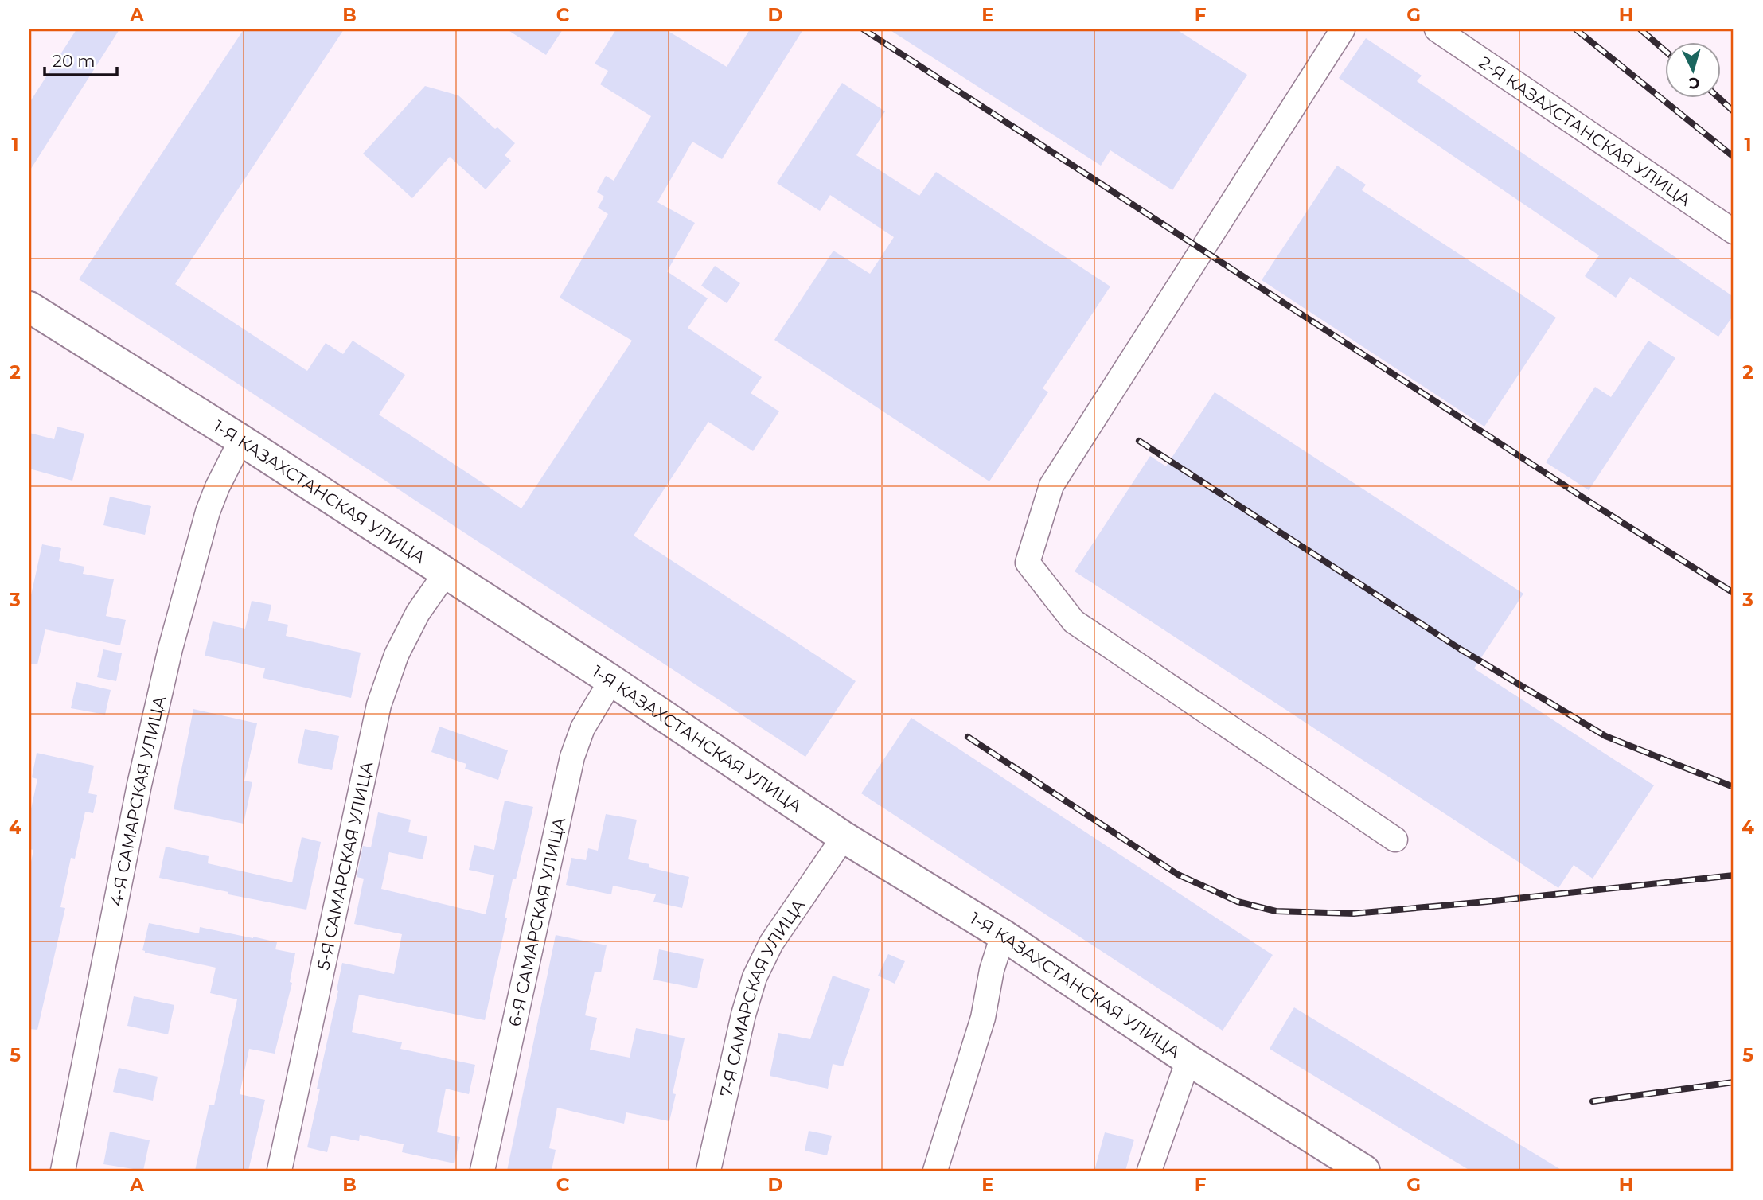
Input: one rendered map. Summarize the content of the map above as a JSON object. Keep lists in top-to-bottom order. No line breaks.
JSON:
{"streets":{"street":["2-Я КАЗАХСТАНСКАЯ УЛИЦА","1-Я КАЗАХСТАНСКАЯ УЛИЦА","4-Я САМАРСКАЯ УЛИЦА","5-Я САМАРСКАЯ УЛИЦА","6-Я САМАРСКАЯ УЛИЦА","7-Я САМАРСКАЯ УЛИЦА"]},"crossings":[["1-Я КАЗАХСТАНСКАЯ УЛИЦА","4-Я САМАРСКАЯ УЛИЦА"],["1-Я КАЗАХСТАНСКАЯ УЛИЦА","5-Я САМАРСКАЯ УЛИЦА"],["1-Я КАЗАХСТАНСКАЯ УЛИЦА","6-Я САМАРСКАЯ УЛИЦА"],["1-Я КАЗАХСТАНСКАЯ УЛИЦА","7-Я САМАРСКАЯ УЛИЦА"]],"scale_bar":"20 m","north":"bottom","grid":{"columns":["A","B","C","D","E","F","G","H"],"rows":["1","2","3","4","5"]}}
